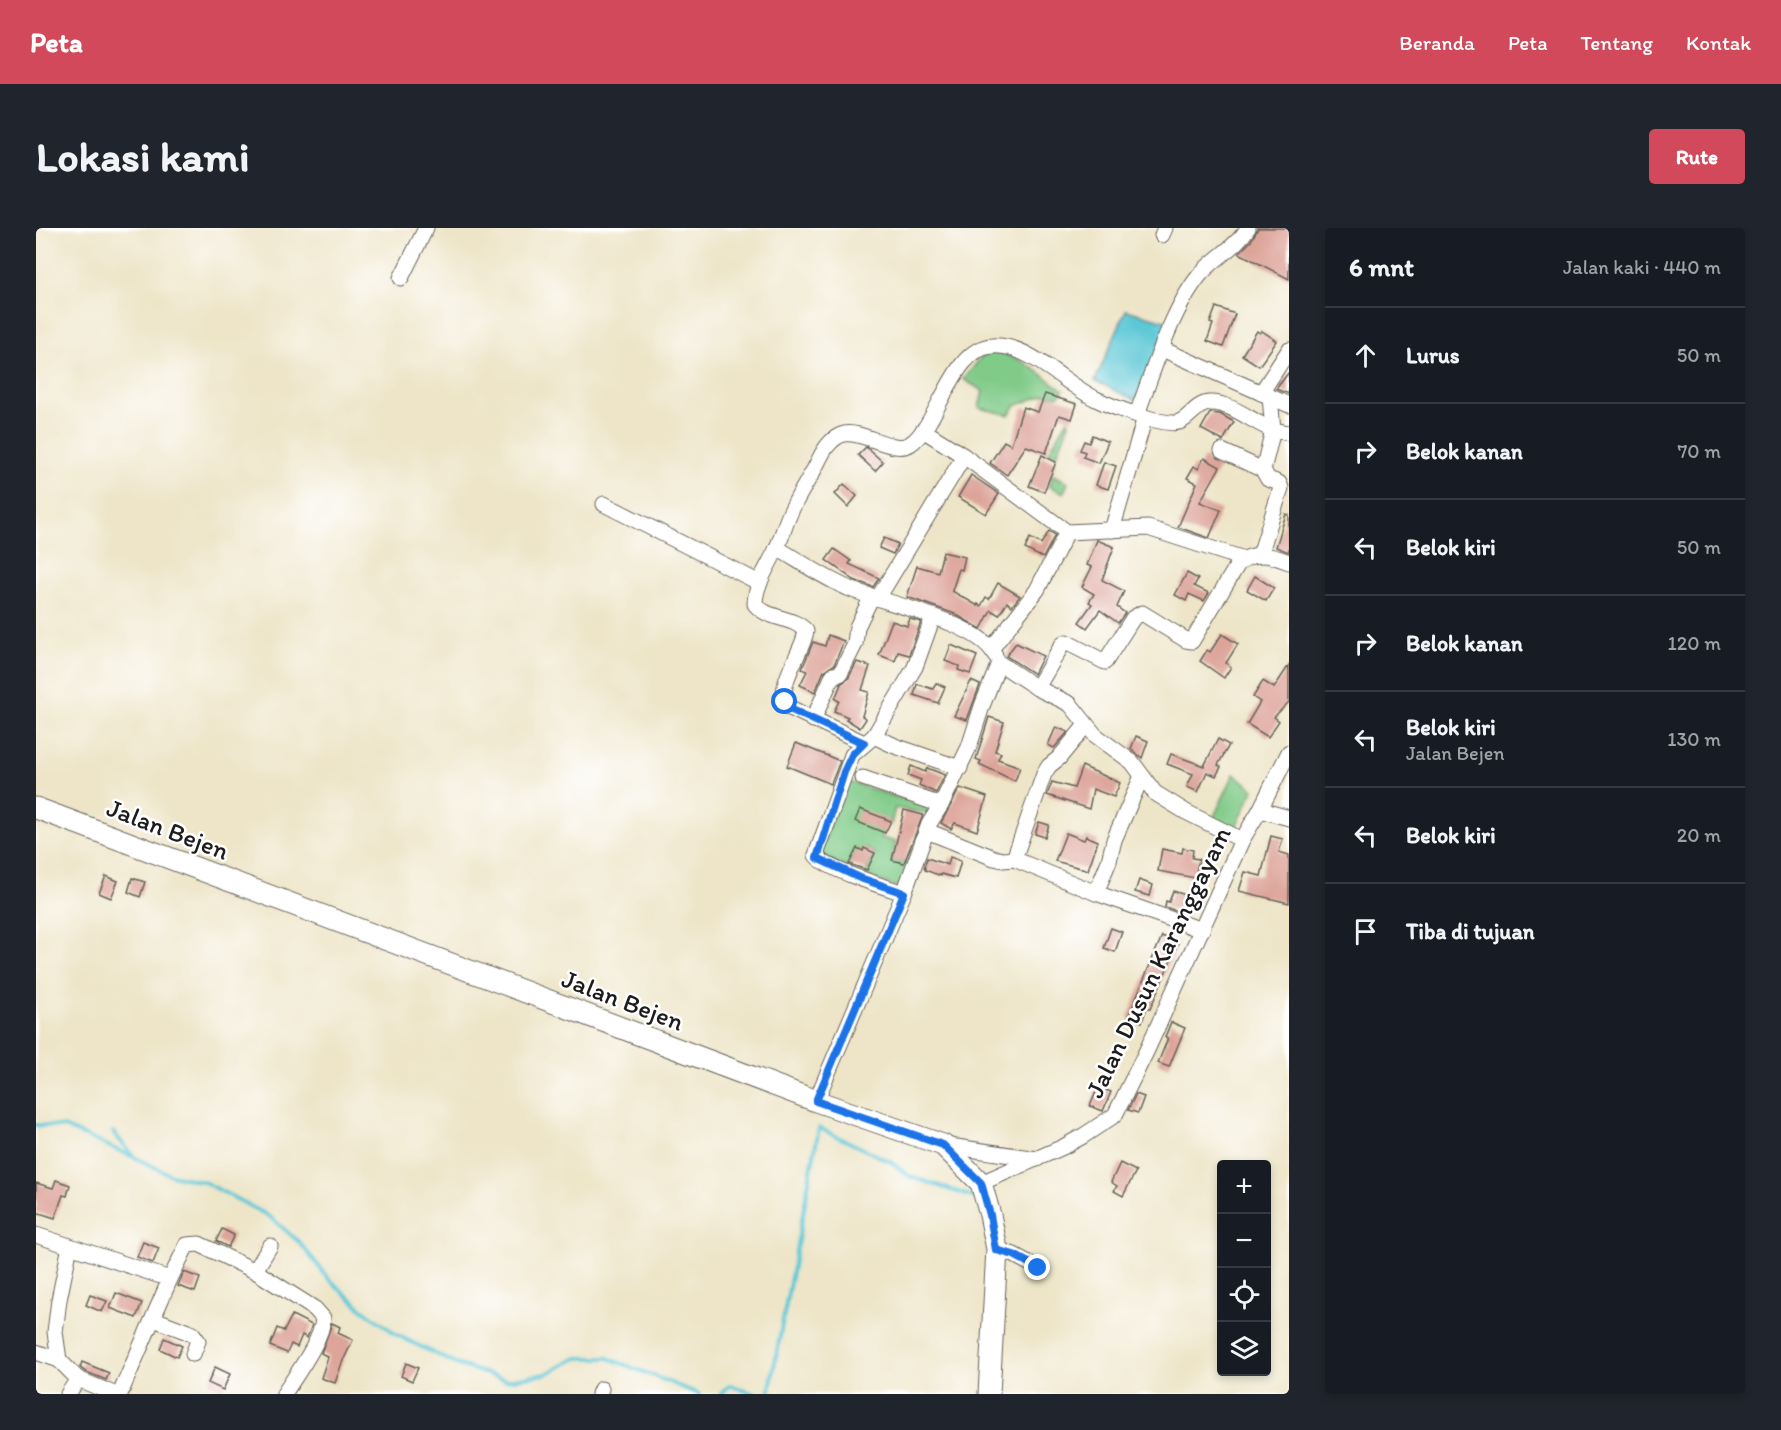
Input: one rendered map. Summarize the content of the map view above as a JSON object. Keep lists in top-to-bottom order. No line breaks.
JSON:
{"streets":{"street":["Jalan Bejen","Jalan Dusun Karanggayam"]},"crossings":[["Jalan Bejen","Jalan Dusun Karanggayam"]],"page":{"header":"Peta","nav":["Beranda","Peta","Tentang","Kontak"],"buttons":"Rute","title":"Lokasi kami","heading":["6 mnt","Jalan kaki · 440 m"],"list":[["Lurus","50 m"],["Belok kanan","70 m"],["Belok kiri","50 m"],["Belok kanan","120 m"],["Belok kiri","Jalan Bejen","130 m"],["Belok kiri","20 m"],"Tiba di tujuan"],"map_buttons":["+","−"]}}
